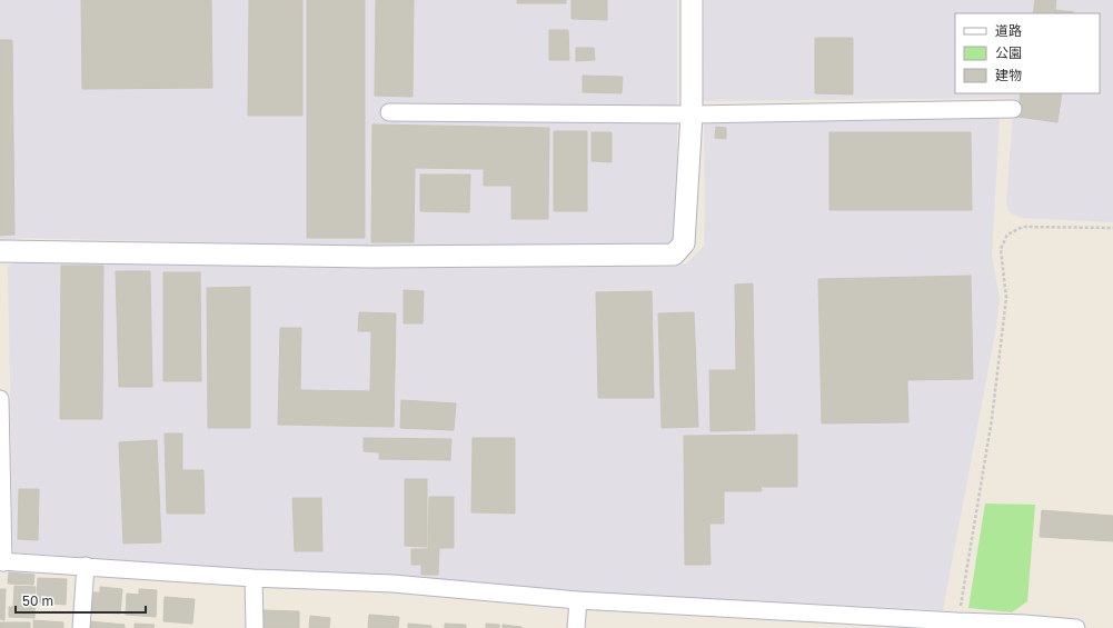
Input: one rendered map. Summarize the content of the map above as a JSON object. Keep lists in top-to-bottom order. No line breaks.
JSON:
{"legend":["道路","公園","建物"],"scale_bar":"50 m"}
